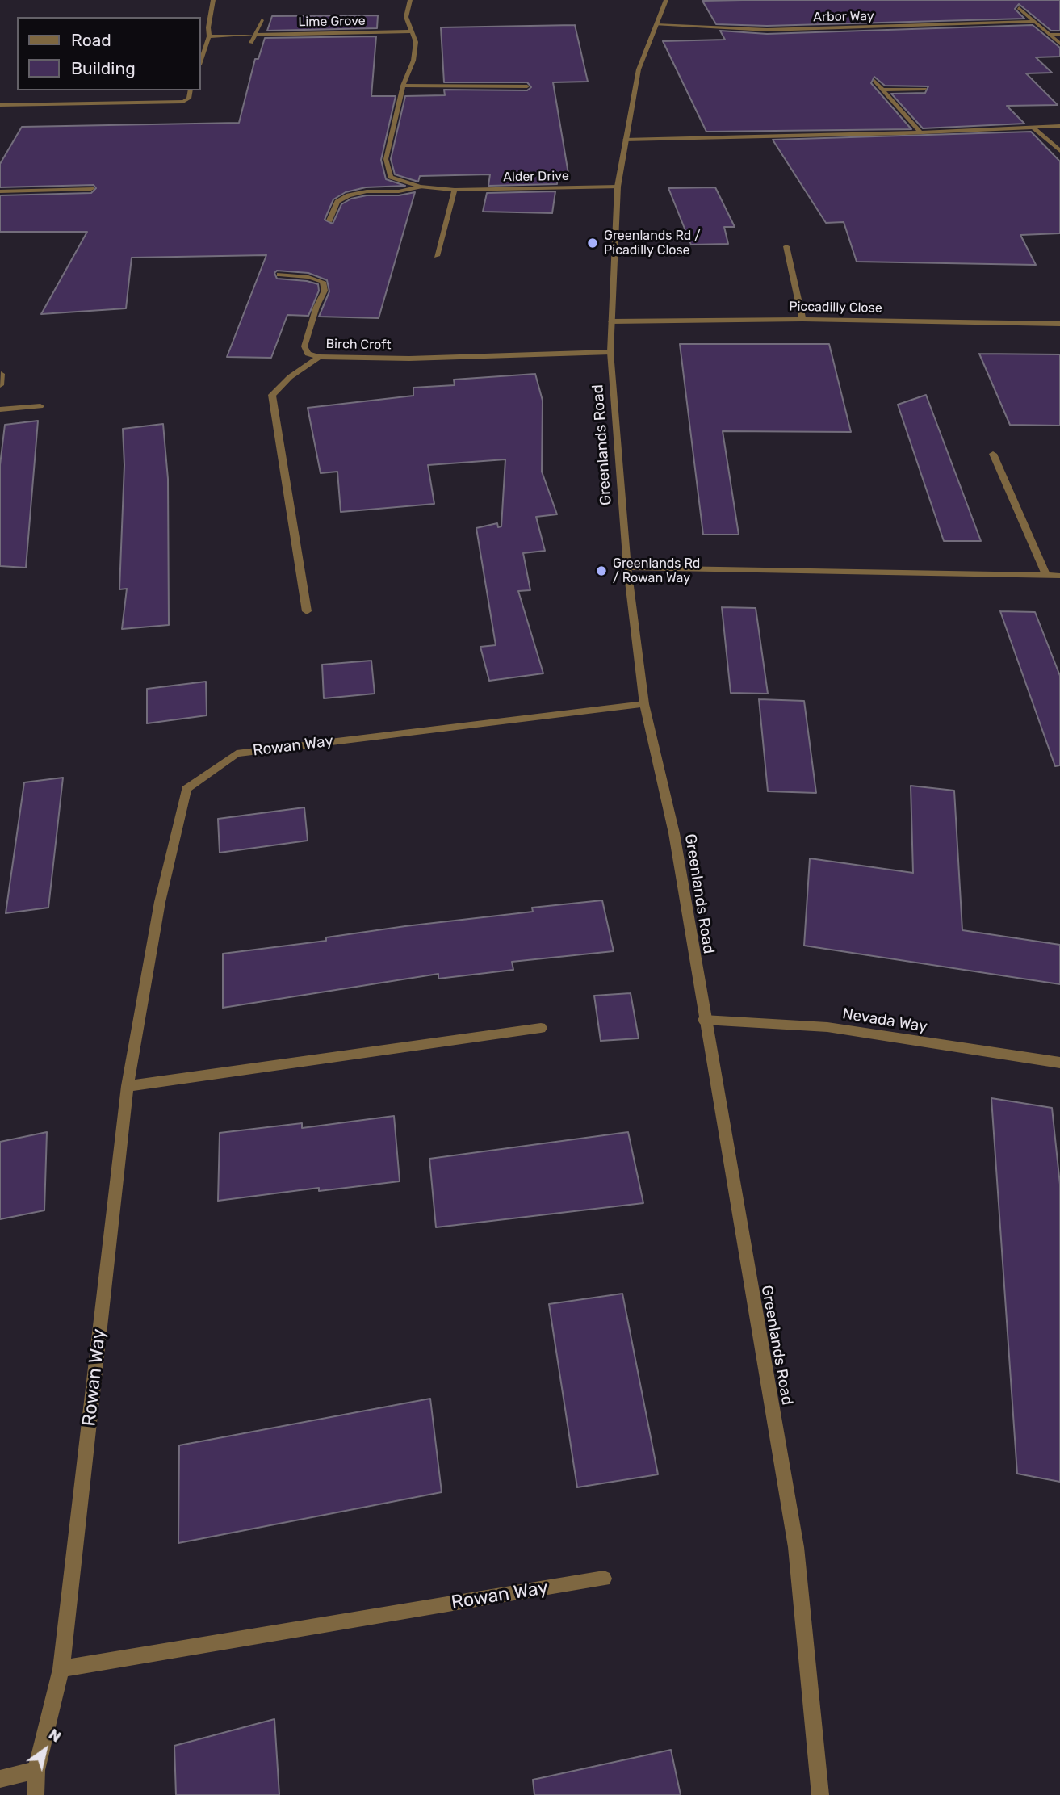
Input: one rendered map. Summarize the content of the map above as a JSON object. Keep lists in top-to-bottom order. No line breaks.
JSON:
{"streets":{"street":["Arbor Way","Lime Grove","Alder Drive","Piccadilly Close","Birch Croft","Greenlands Road","Rowan Way","Nevada Way"]},"crossings":[["Arbor Way","Greenlands Road"],["Lime Grove","Alder Drive"],["Alder Drive","Greenlands Road"],["Piccadilly Close","Greenlands Road"],["Birch Croft","Greenlands Road"],["Greenlands Road","Rowan Way"],["Greenlands Road","Nevada Way"]],"places":["Greenlands Rd / Picadilly Close","Greenlands Rd / Rowan Way"],"legend":["Road","Building"],"north":"top right"}
